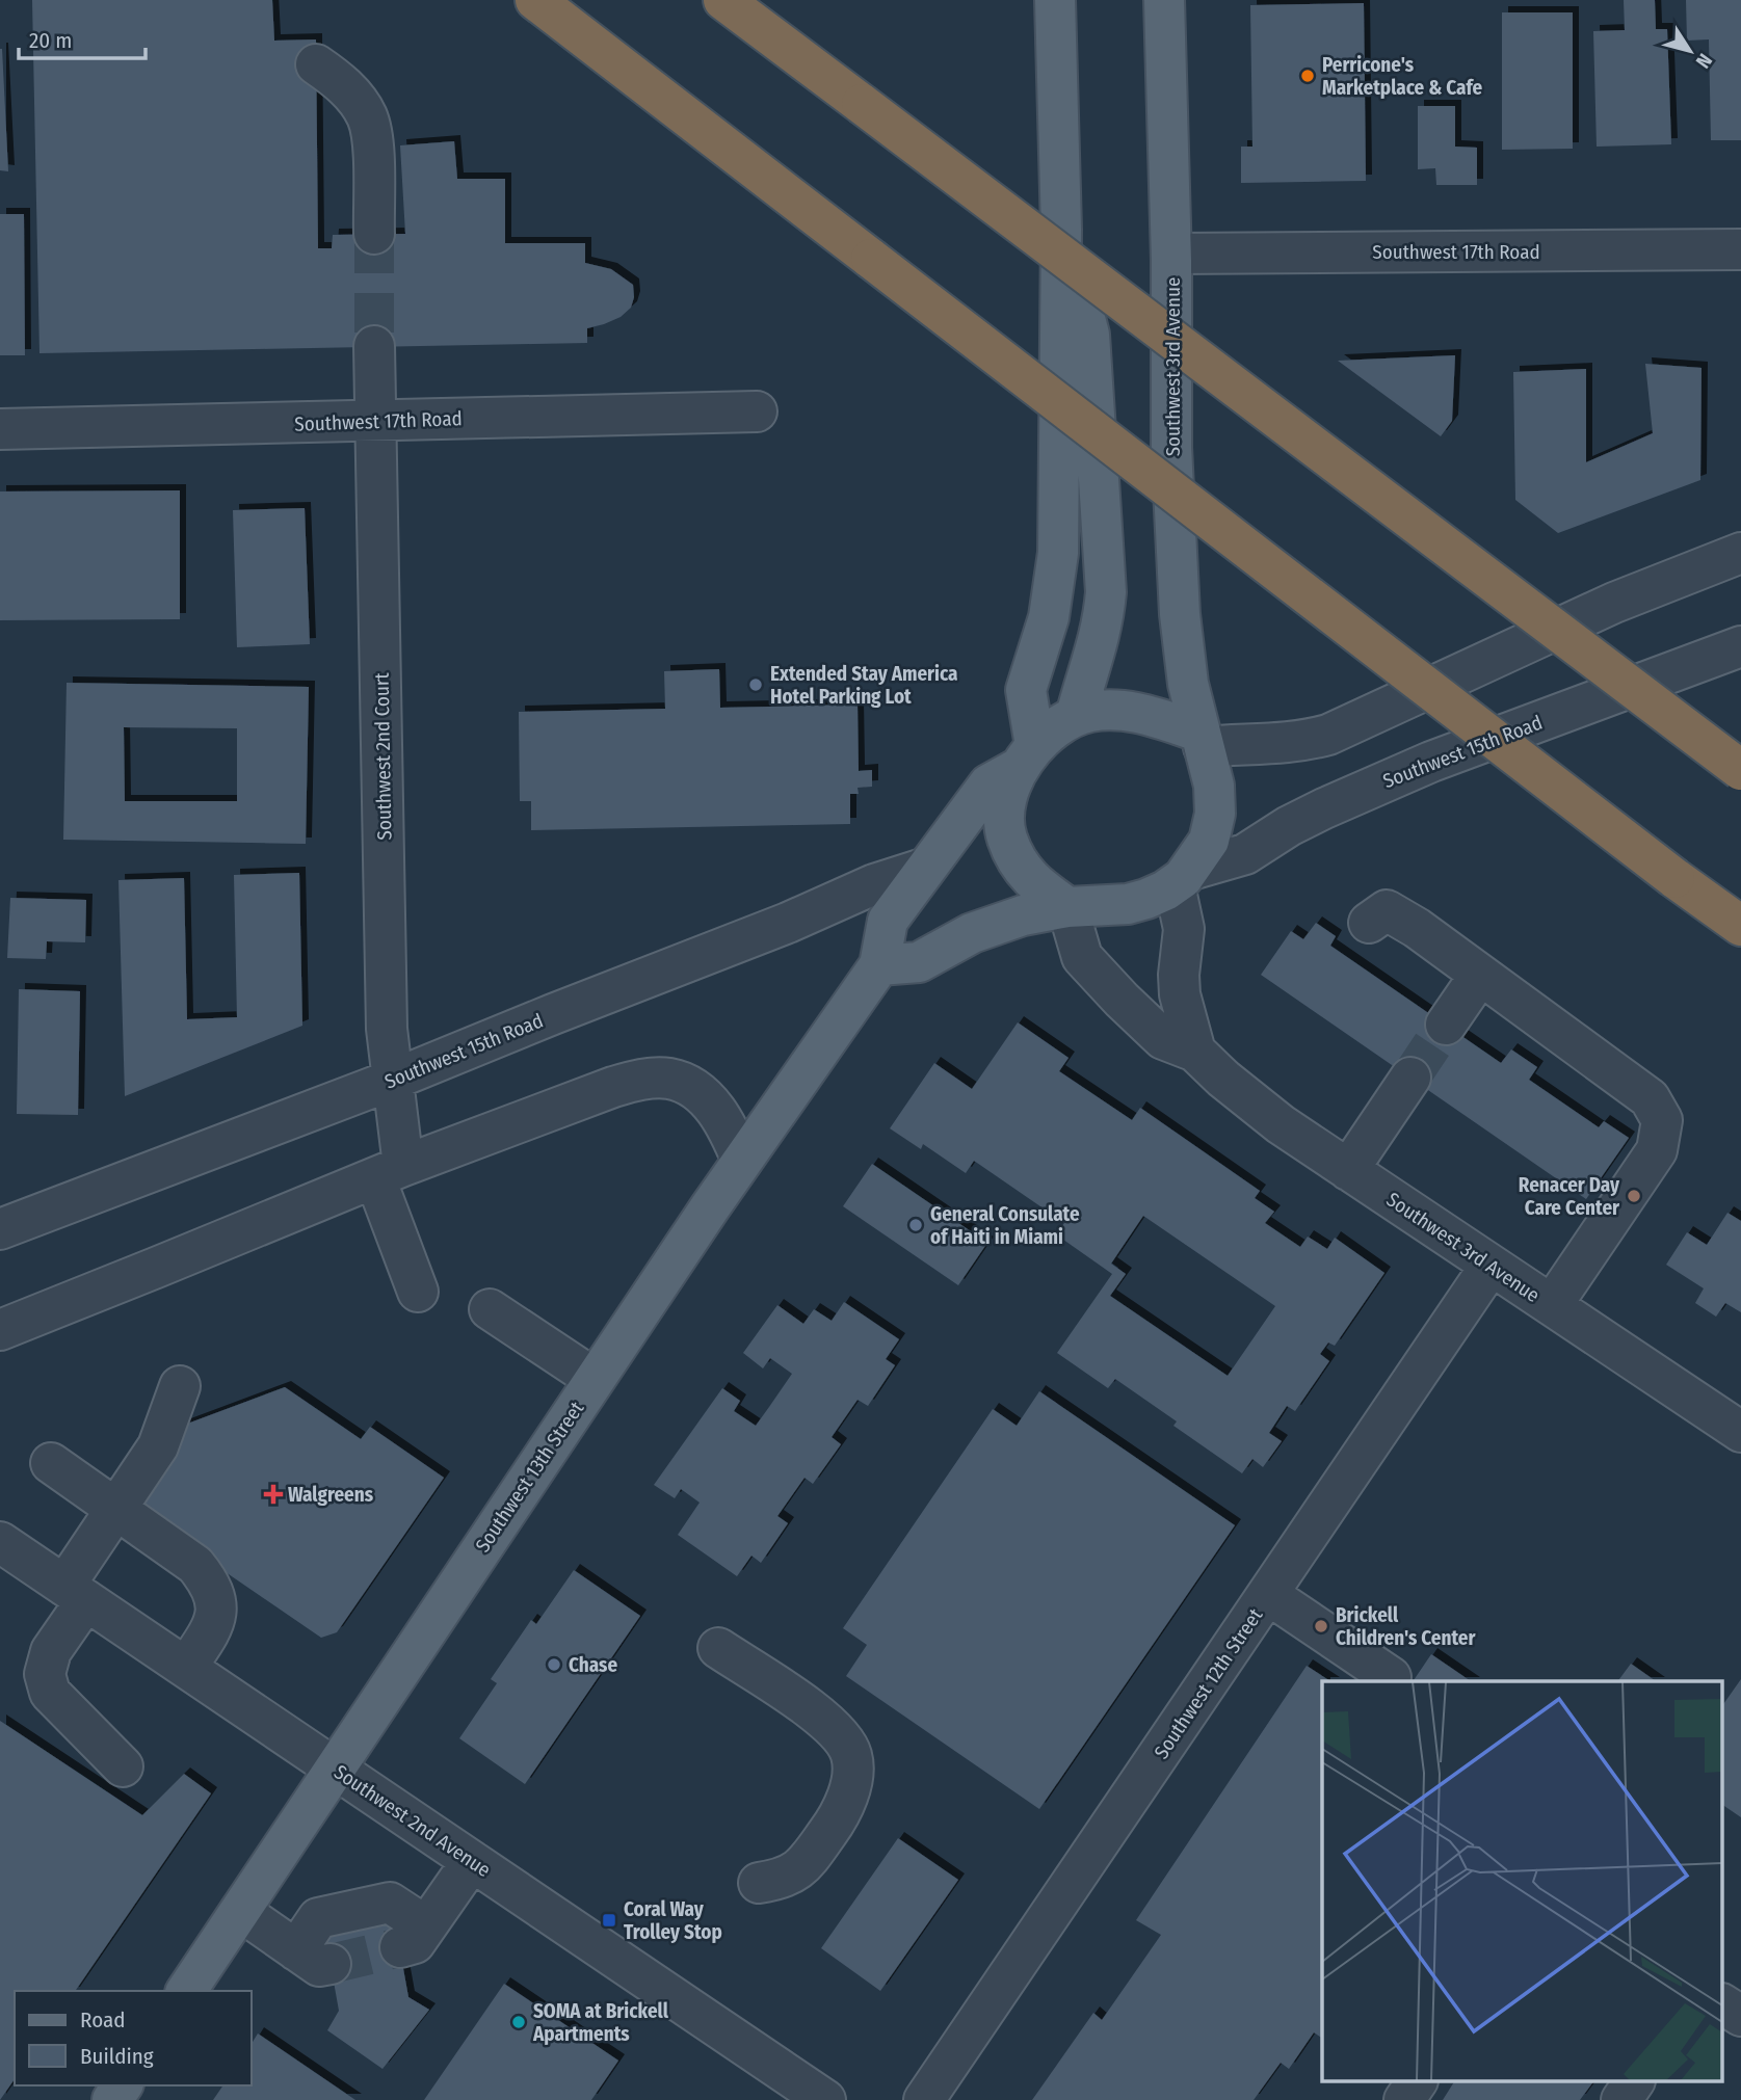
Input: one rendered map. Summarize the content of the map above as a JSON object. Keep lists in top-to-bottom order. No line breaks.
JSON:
{"streets":{"main road":["Southwest 3rd Avenue","Southwest 13th Street"],"street":["Southwest 17th Road","Southwest 15th Road","Southwest 2nd Court","Southwest 12th Street","Southwest 2nd Avenue"]},"crossings":[["Southwest 17th Road","Southwest 3rd Avenue"],["Southwest 17th Road","Southwest 2nd Court"],["Southwest 3rd Avenue","Southwest 15th Road"],["Southwest 3rd Avenue","Southwest 13th Street"],["Southwest 3rd Avenue","Southwest 12th Street"],["Southwest 15th Road","Southwest 2nd Court"],["Southwest 15th Road","Southwest 13th Street"],["Southwest 13th Street","Southwest 2nd Avenue"]],"places":{"other":["Perricone's Marketplace & Cafe","Extended Stay America Hotel Parking Lot","Renacer Day Care Center","General Consulate of Haiti in Miami","Brickell Children's Center","Chase","SOMA at Brickell Apartments"],"health":["Walgreens"],"transit":["Coral Way Trolley Stop"]},"legend":["Road","Building"],"scale_bar":"20 m","north":"bottom right"}
